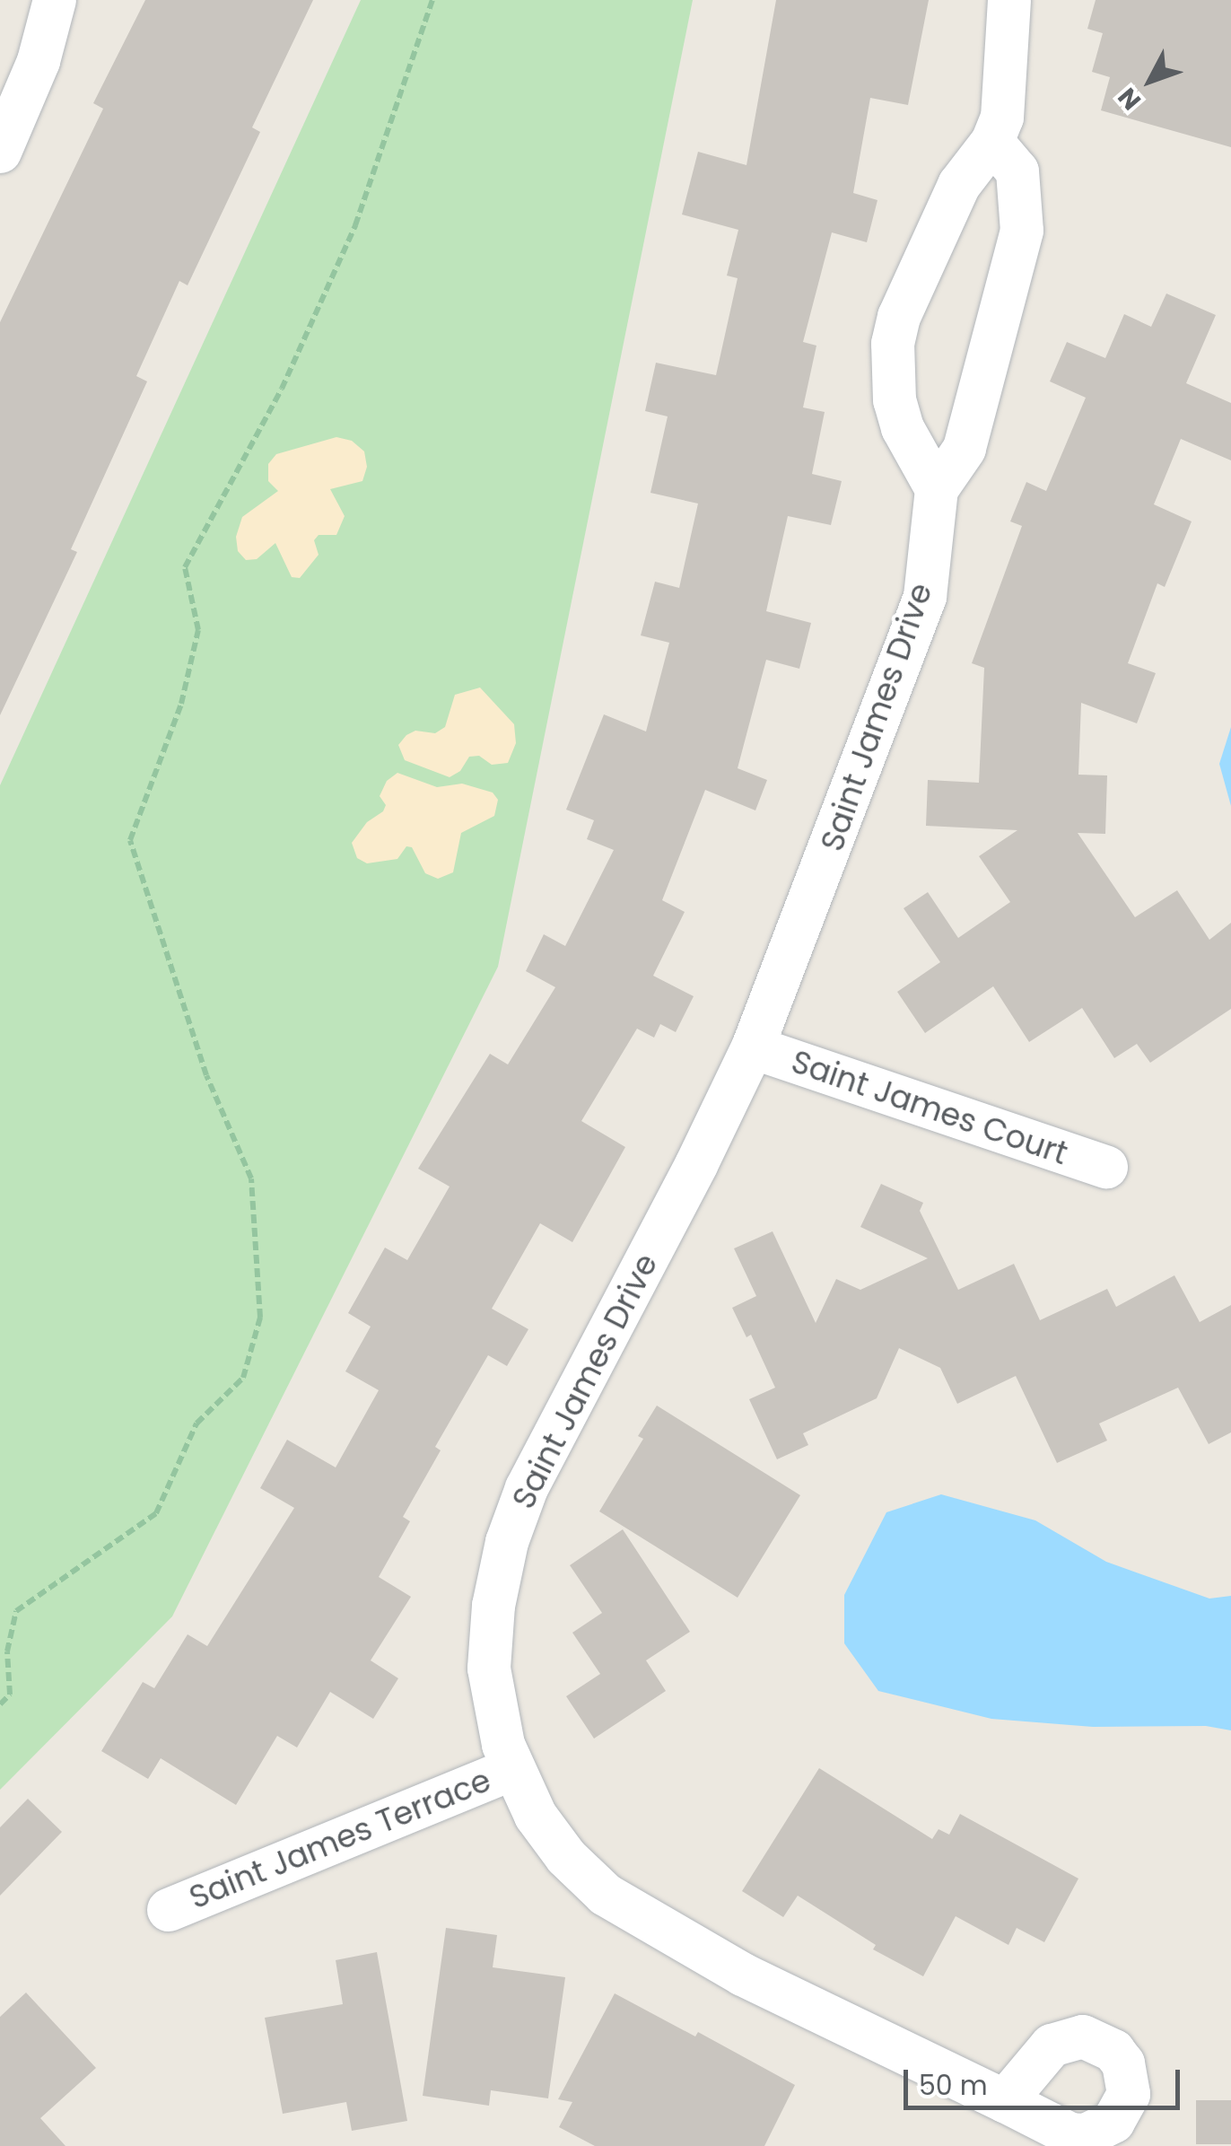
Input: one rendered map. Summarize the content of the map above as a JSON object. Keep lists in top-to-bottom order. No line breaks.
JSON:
{"streets":{"street":["Saint James Drive","Saint James Court","Saint James Terrace"]},"crossings":[["Saint James Drive","Saint James Court"],["Saint James Drive","Saint James Terrace"]],"scale_bar":"50 m","north":"bottom left"}
